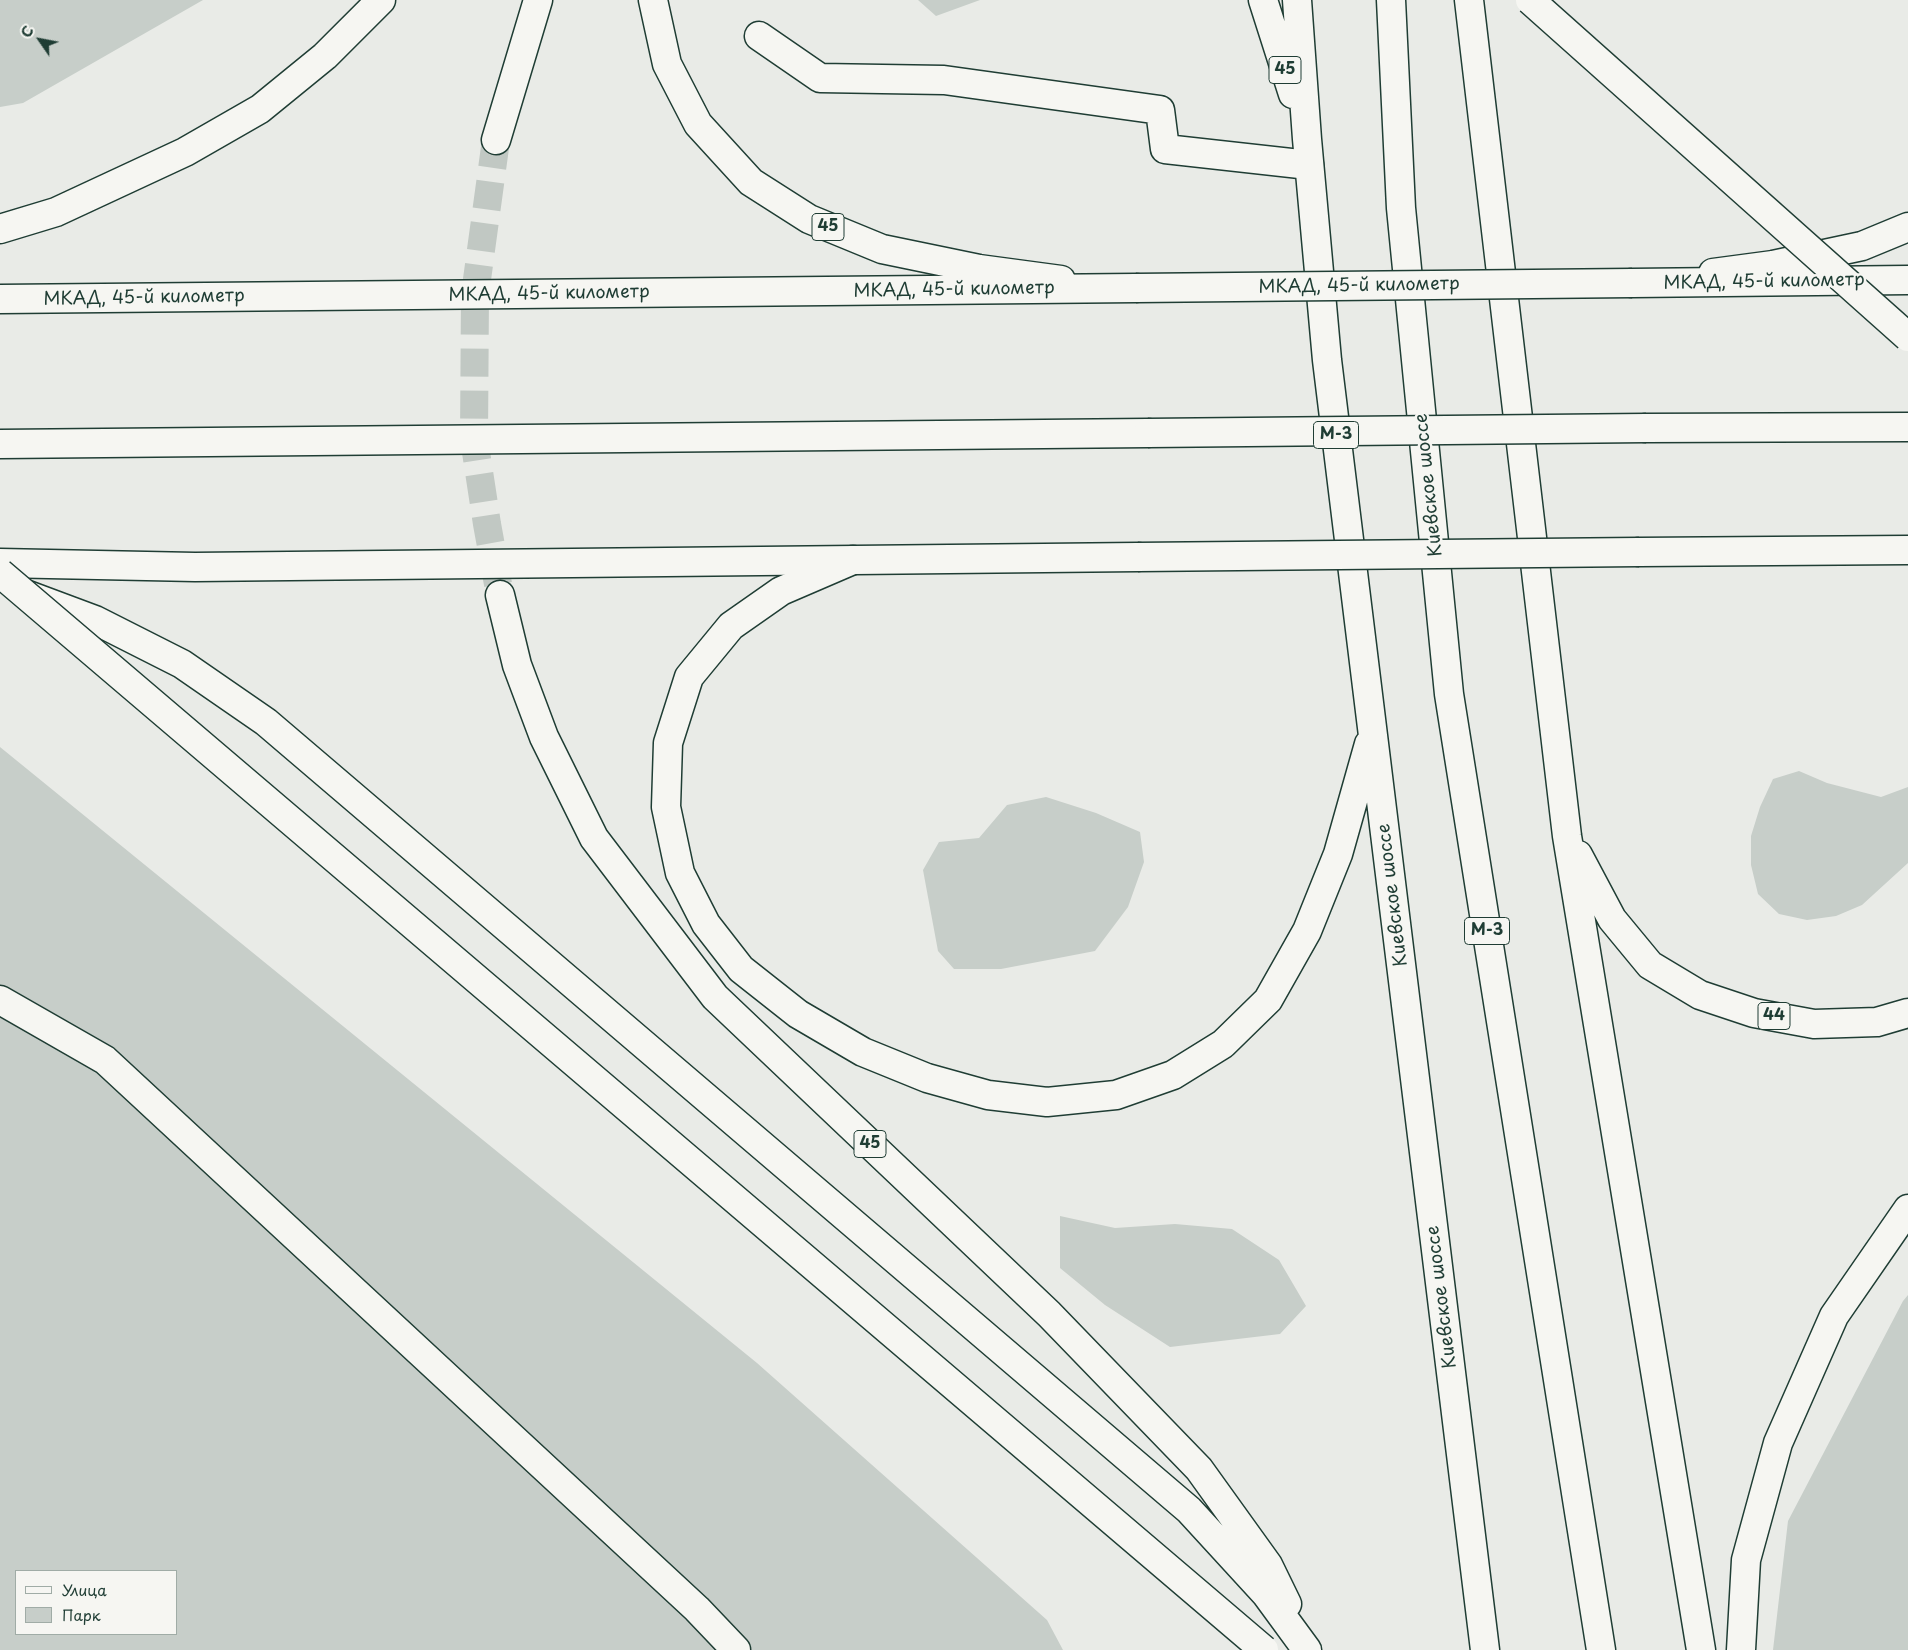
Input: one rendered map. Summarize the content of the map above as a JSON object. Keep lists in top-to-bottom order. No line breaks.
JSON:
{"streets":{"main road":["45","МКАД, 45-й километр","М-3","Киевское шоссе","44"]},"crossings":[["45","МКАД, 45-й километр"],["45","Киевское шоссе"]],"legend":["Улица","Парк"],"north":"top left"}
